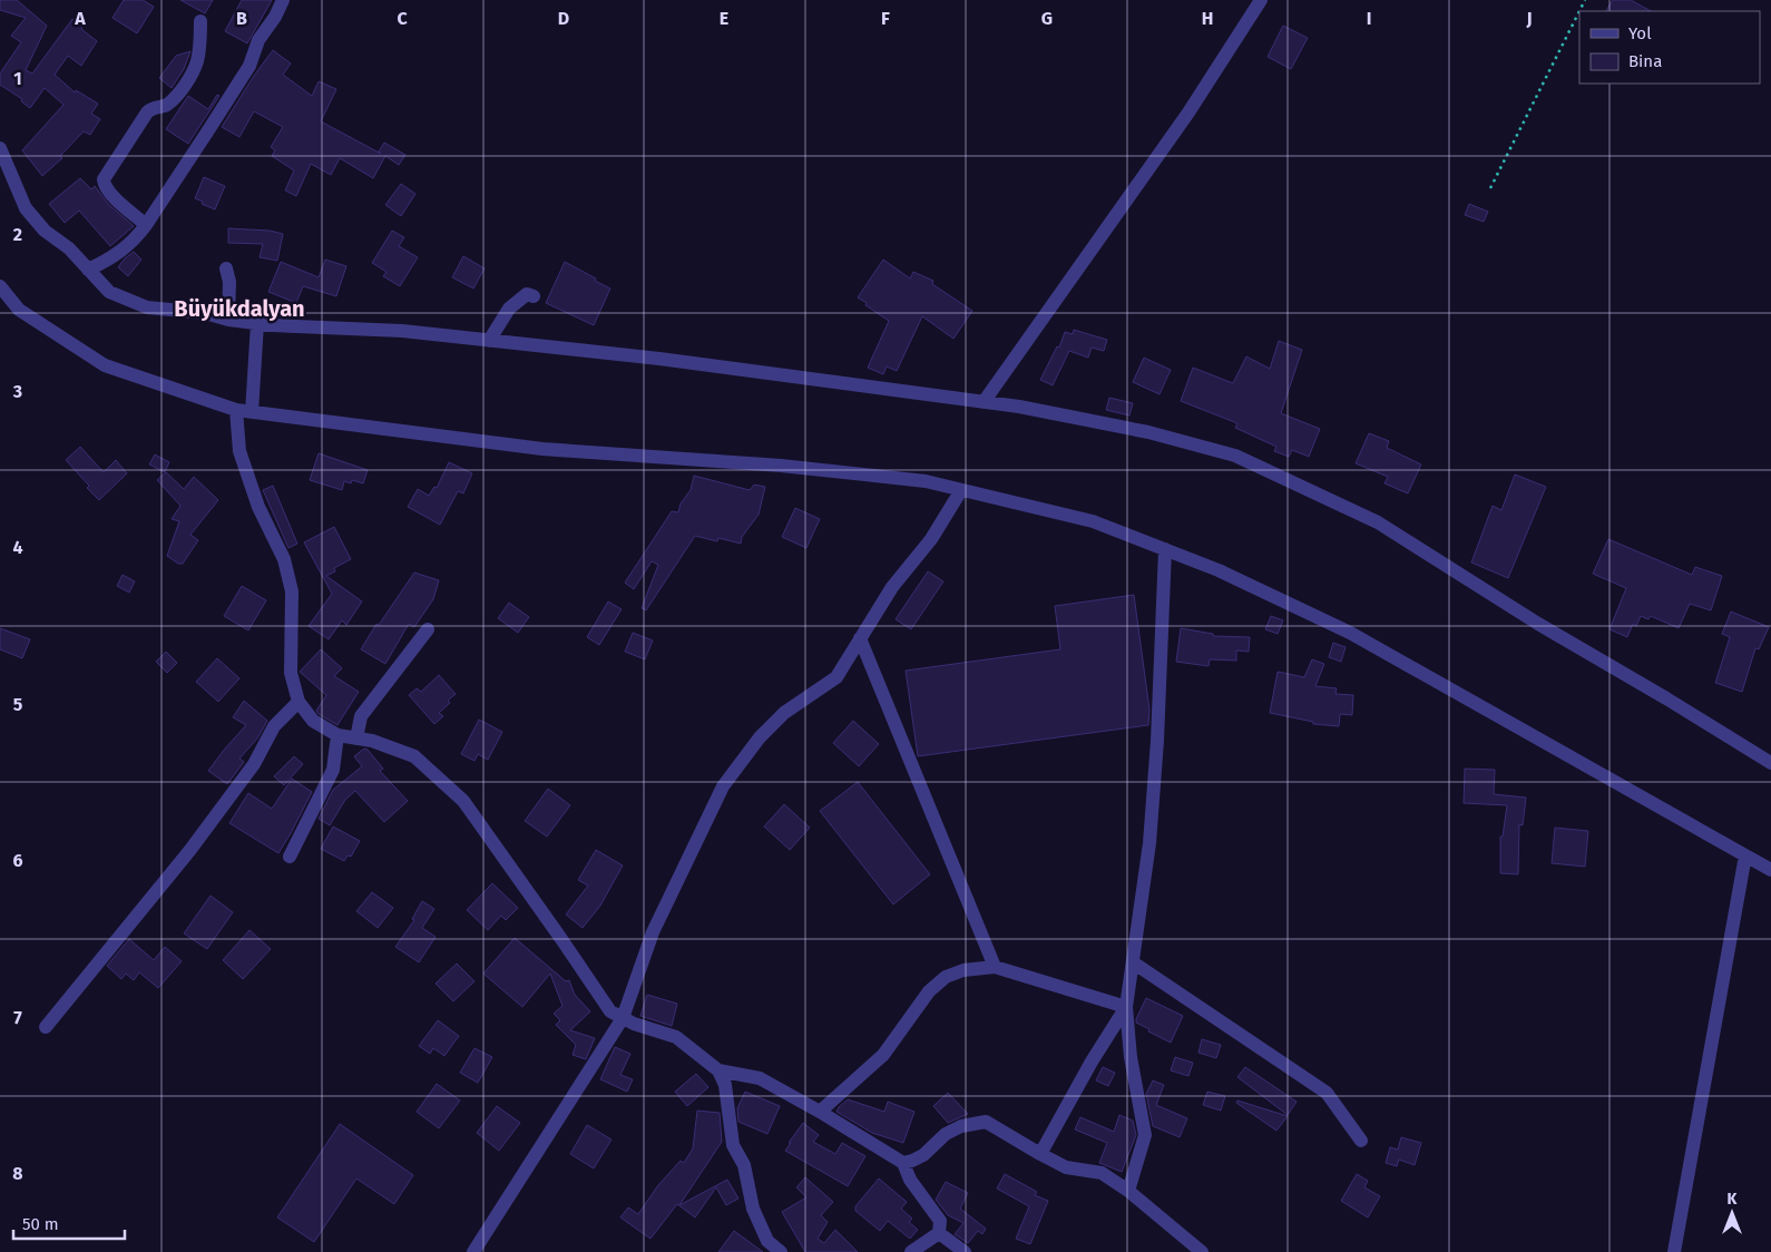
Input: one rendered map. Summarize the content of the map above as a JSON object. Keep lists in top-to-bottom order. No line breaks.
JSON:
{"districts":["Büyükdalyan"],"legend":["Yol","Bina"],"scale_bar":"50 m","north":"top","grid":{"columns":["A","B","C","D","E","F","G","H","I","J"],"rows":["1","2","3","4","5","6","7","8"]}}
